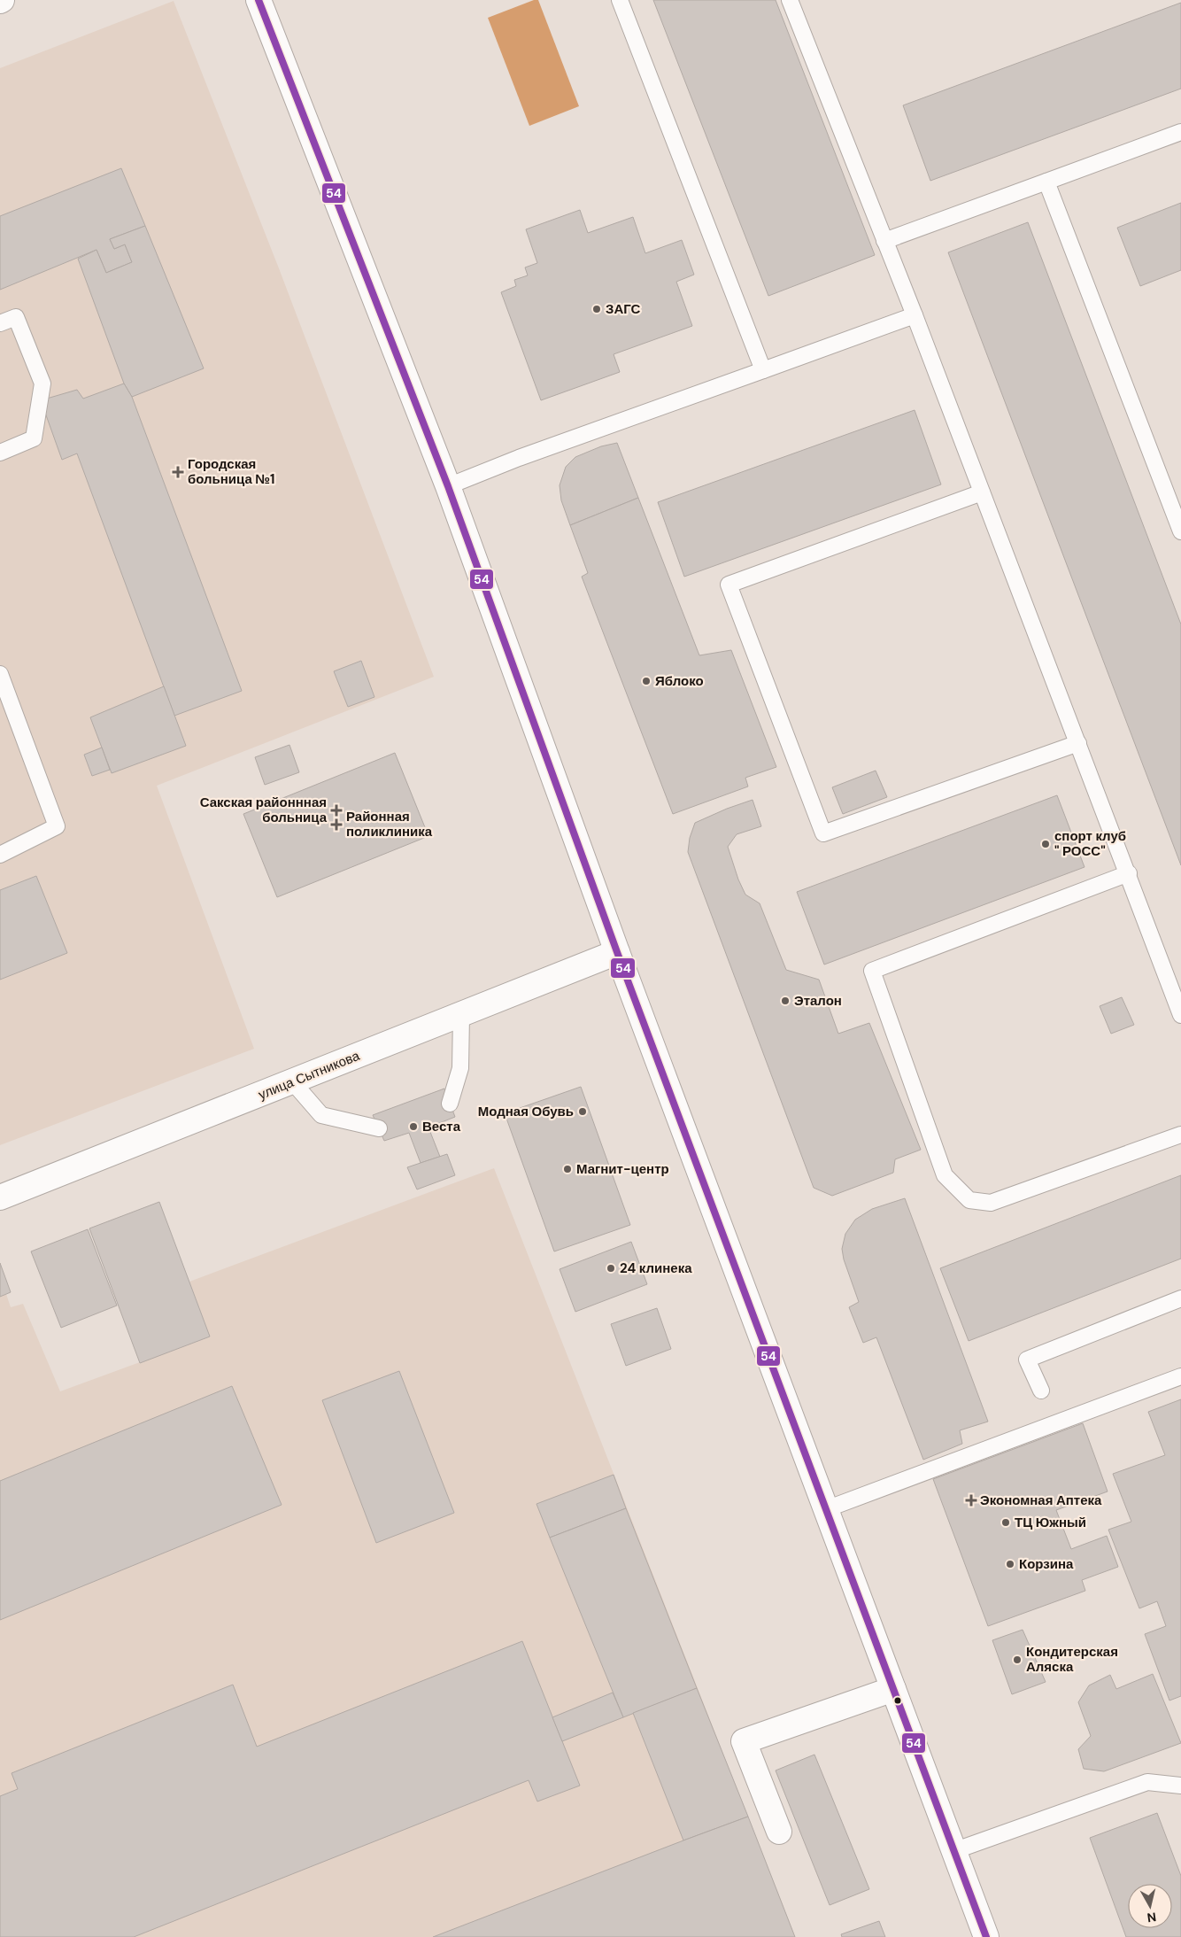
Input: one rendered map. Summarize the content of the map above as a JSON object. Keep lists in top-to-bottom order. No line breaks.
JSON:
{"streets":{"street":["улица Сытникова"]},"places":{"other":["ЗАГС","Яблоко","спорт клуб \" РОСС\"","Эталон","Модная Обувь","Веста","Магнит-центр","24 клинека","ТЦ Южный","Корзина","Кондитерская Аляска"],"health":["Городская больница №1","Сакская районнная больница","Районная поликлиника","Экономная Аптека"]},"lines":["transit line 54"],"north":"bottom"}
